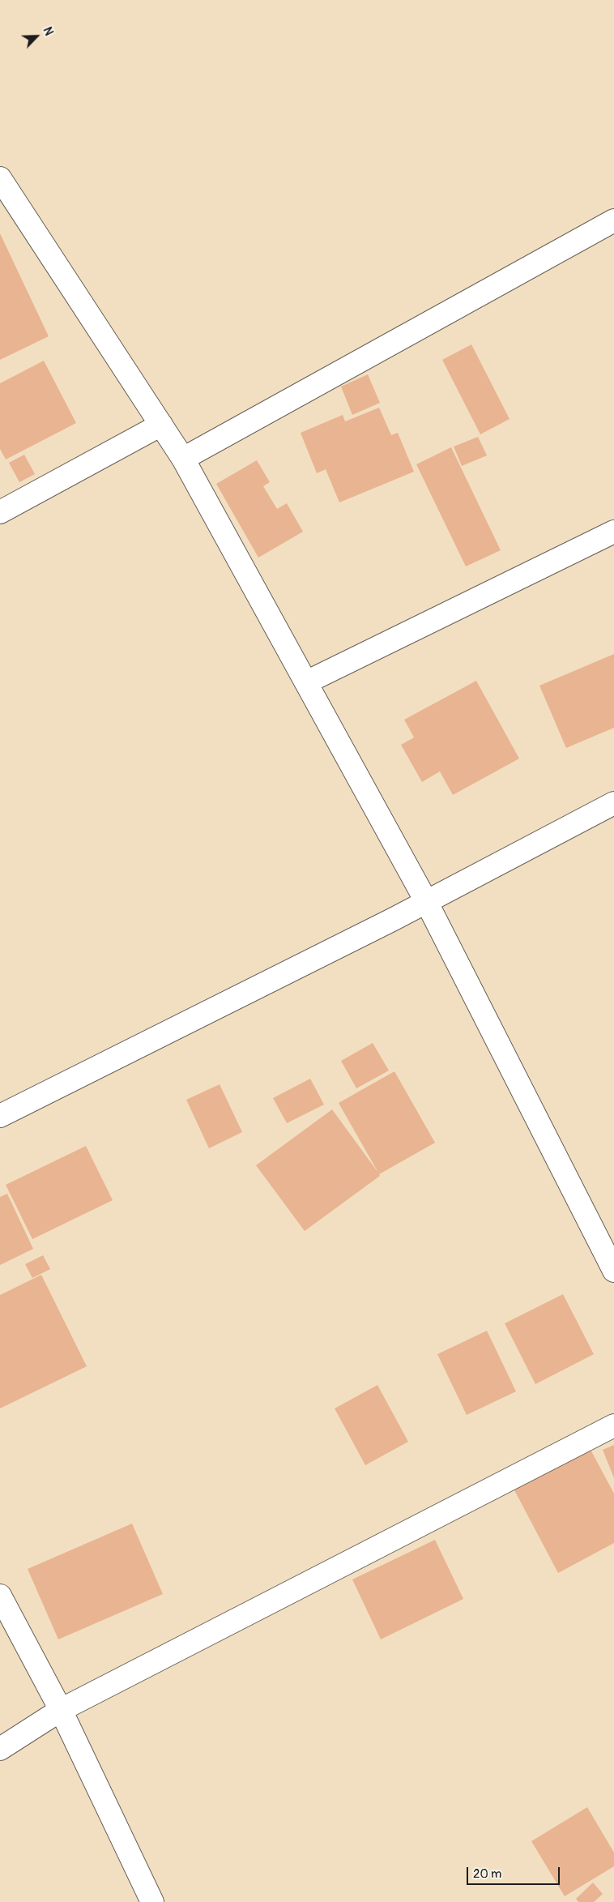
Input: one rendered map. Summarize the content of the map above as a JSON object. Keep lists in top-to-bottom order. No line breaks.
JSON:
{"scale_bar":"20 m","north":"top right"}
